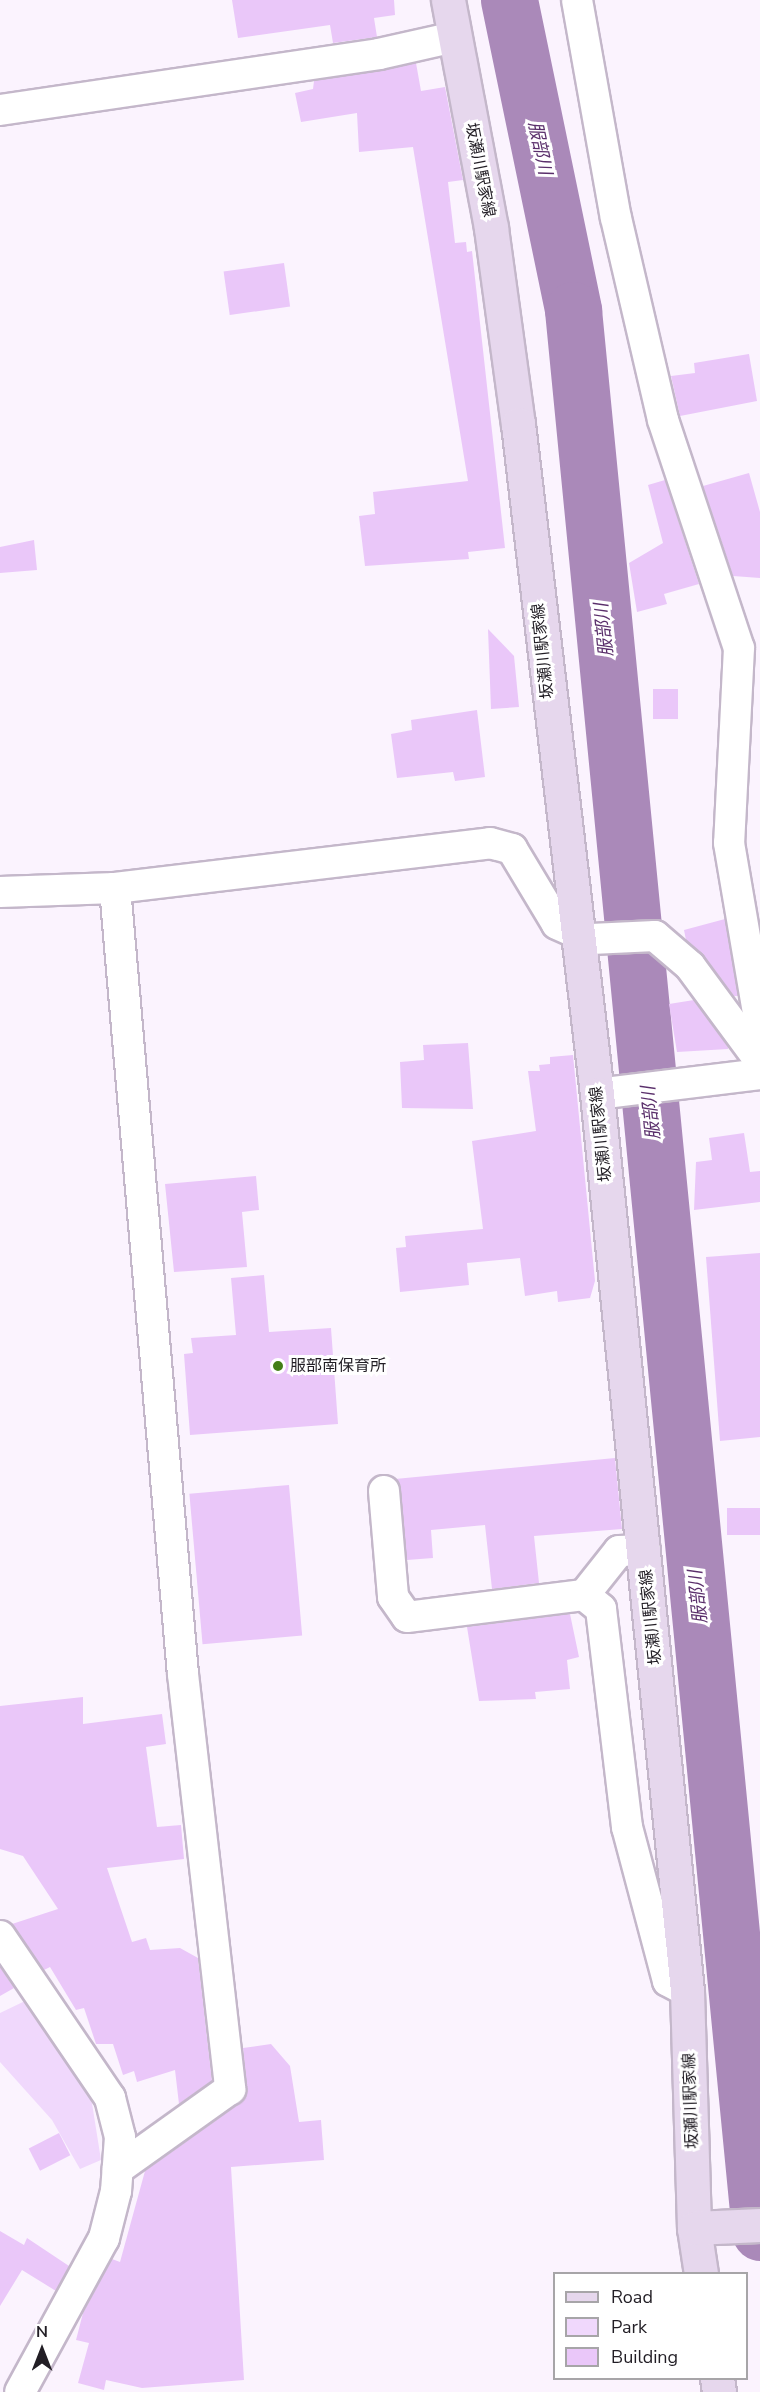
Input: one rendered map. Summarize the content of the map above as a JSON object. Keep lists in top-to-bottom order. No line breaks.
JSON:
{"streets":{"main road":["坂瀬川駅家線"]},"water":["服部川"],"places":["服部南保育所"],"legend":["Road","Park","Building"],"north":"top"}
